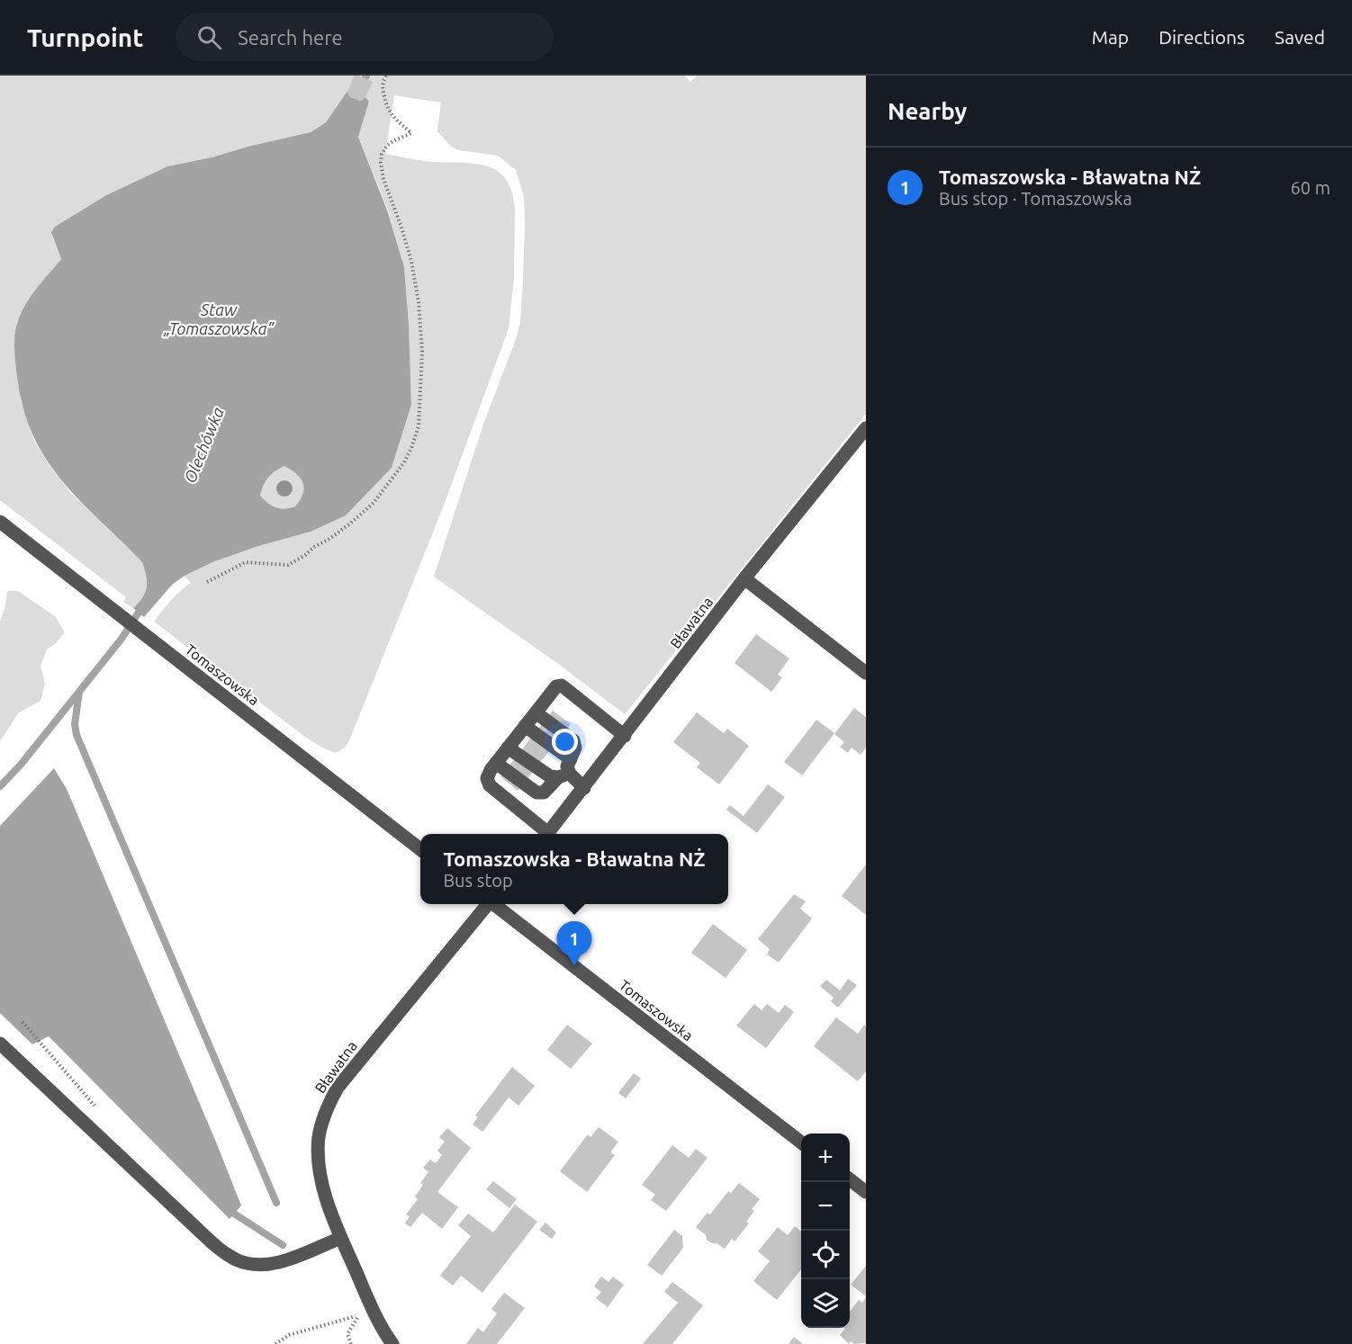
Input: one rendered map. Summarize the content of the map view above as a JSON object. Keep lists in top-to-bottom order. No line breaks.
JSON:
{"streets":{"street":["Bławatna","Tomaszowska"]},"water":["Staw „Tomaszowska”","Olechówka"],"page":{"header":"Turnpoint","search":"Search here","nav":["Map","Directions","Saved"],"heading":"Nearby","list":[{"mark":"1","name":"Tomaszowska - Bławatna NŻ","note":"Bus stop · Tomaszowska","value":"60 m"}],"popup":["Tomaszowska - Bławatna NŻ","Bus stop"],"pins":"1","map_buttons":["+","−"]}}
